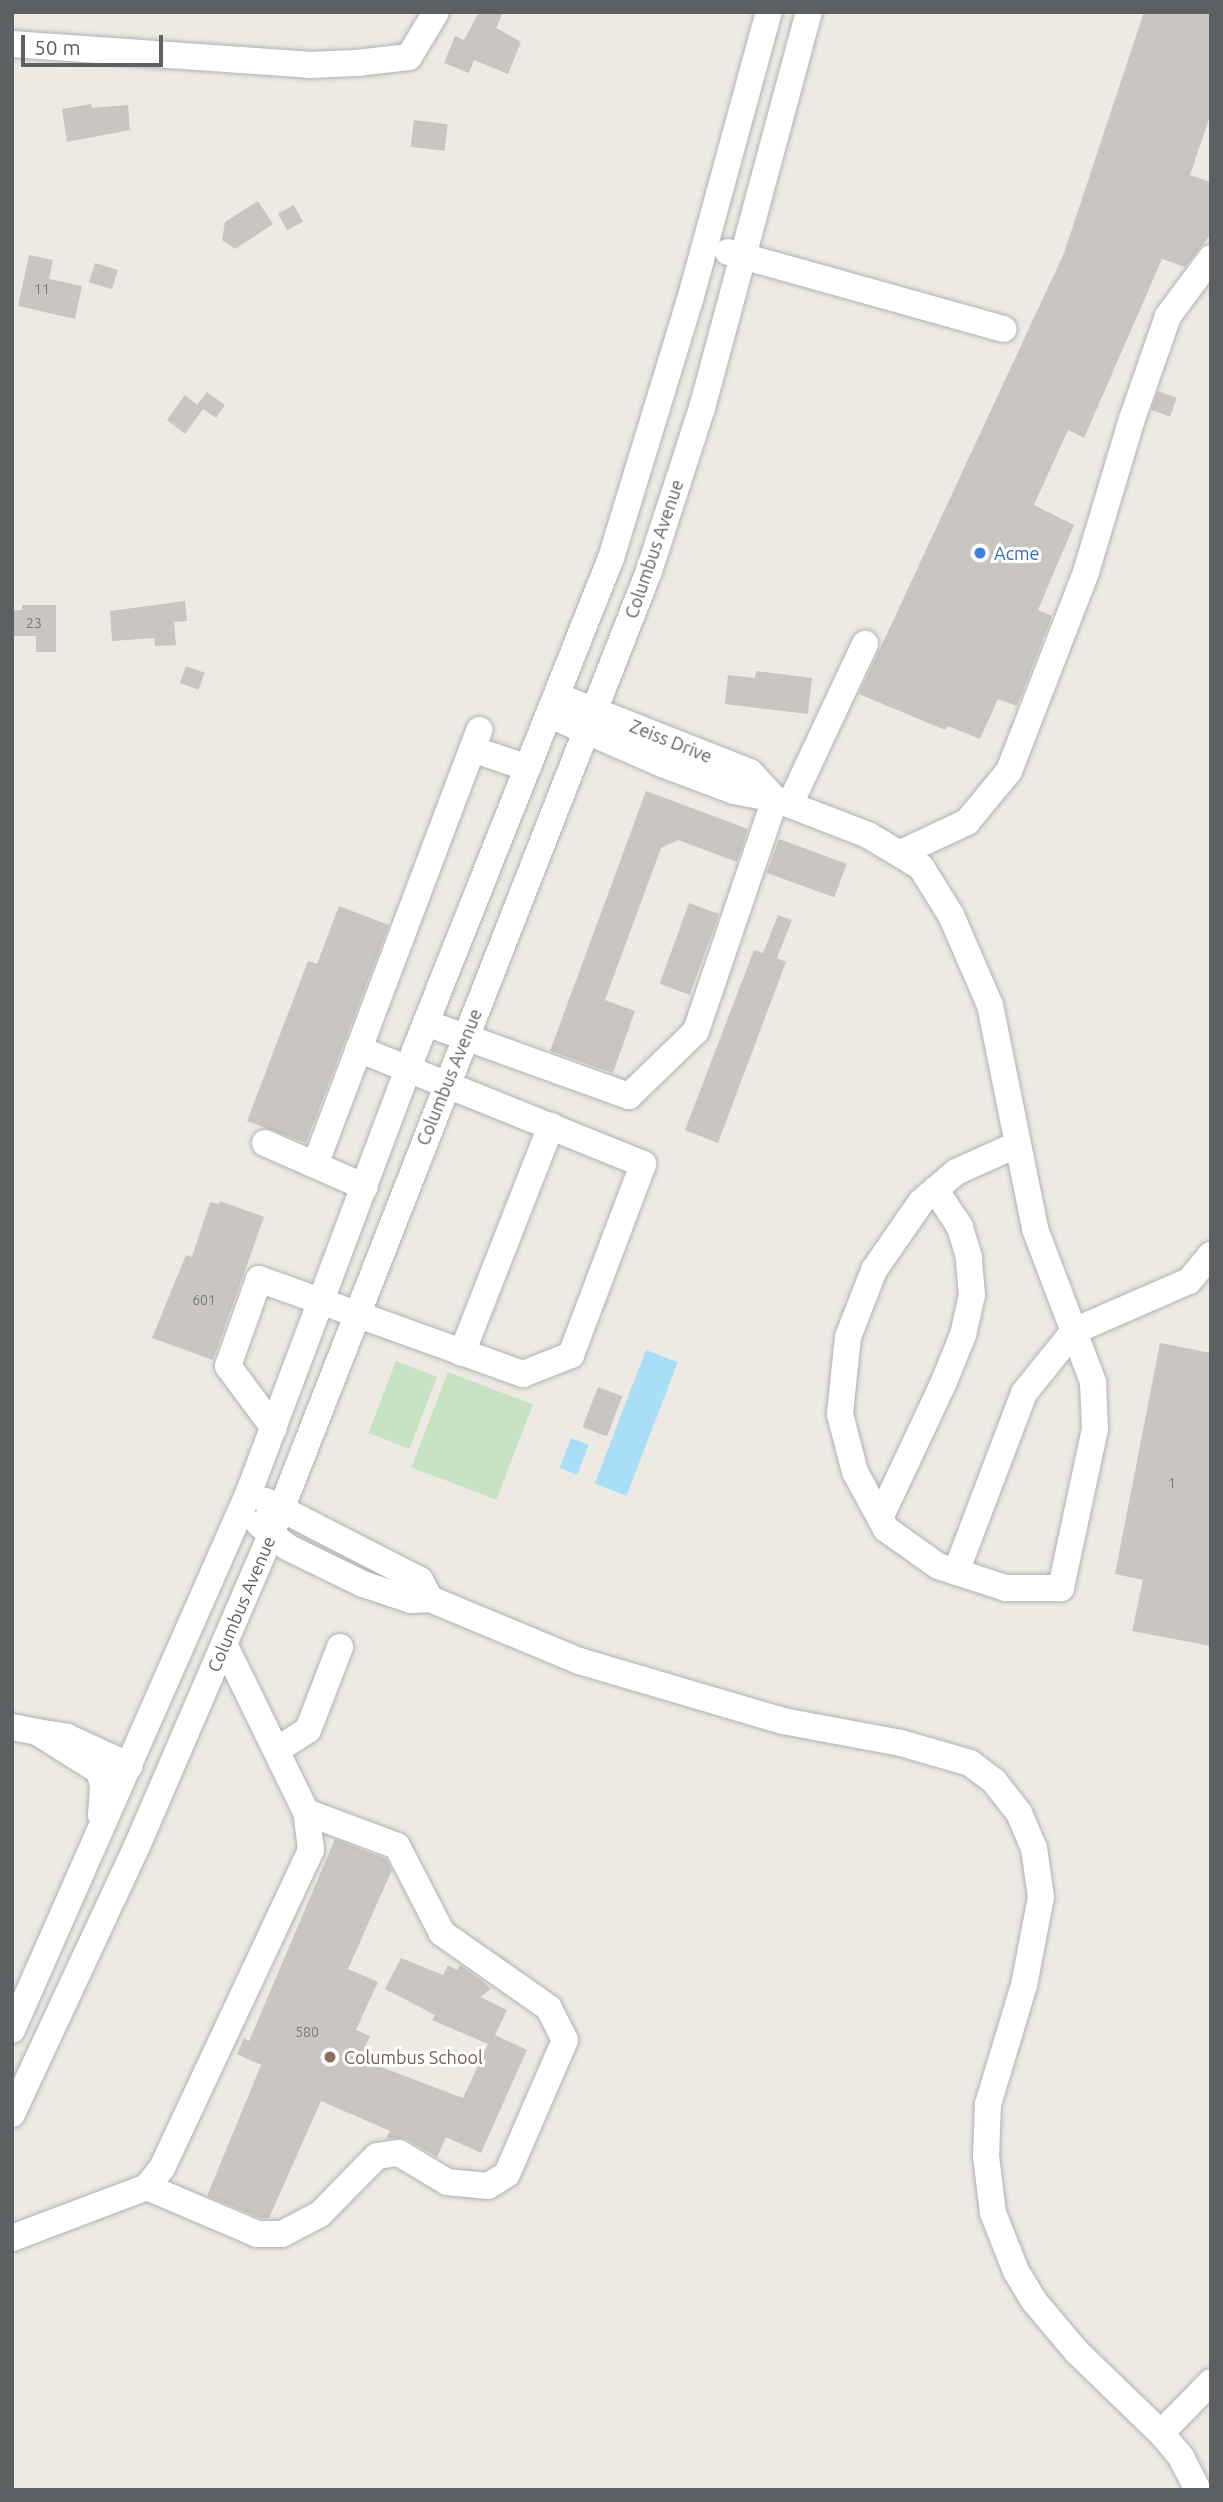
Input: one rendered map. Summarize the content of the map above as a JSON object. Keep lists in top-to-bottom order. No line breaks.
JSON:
{"streets":{"street":["Columbus Avenue","Zeiss Drive"]},"crossings":[["Columbus Avenue","Zeiss Drive"]],"places":["Acme","Columbus School"],"house_numbers":["11","23","601","1","580"],"scale_bar":"50 m"}
